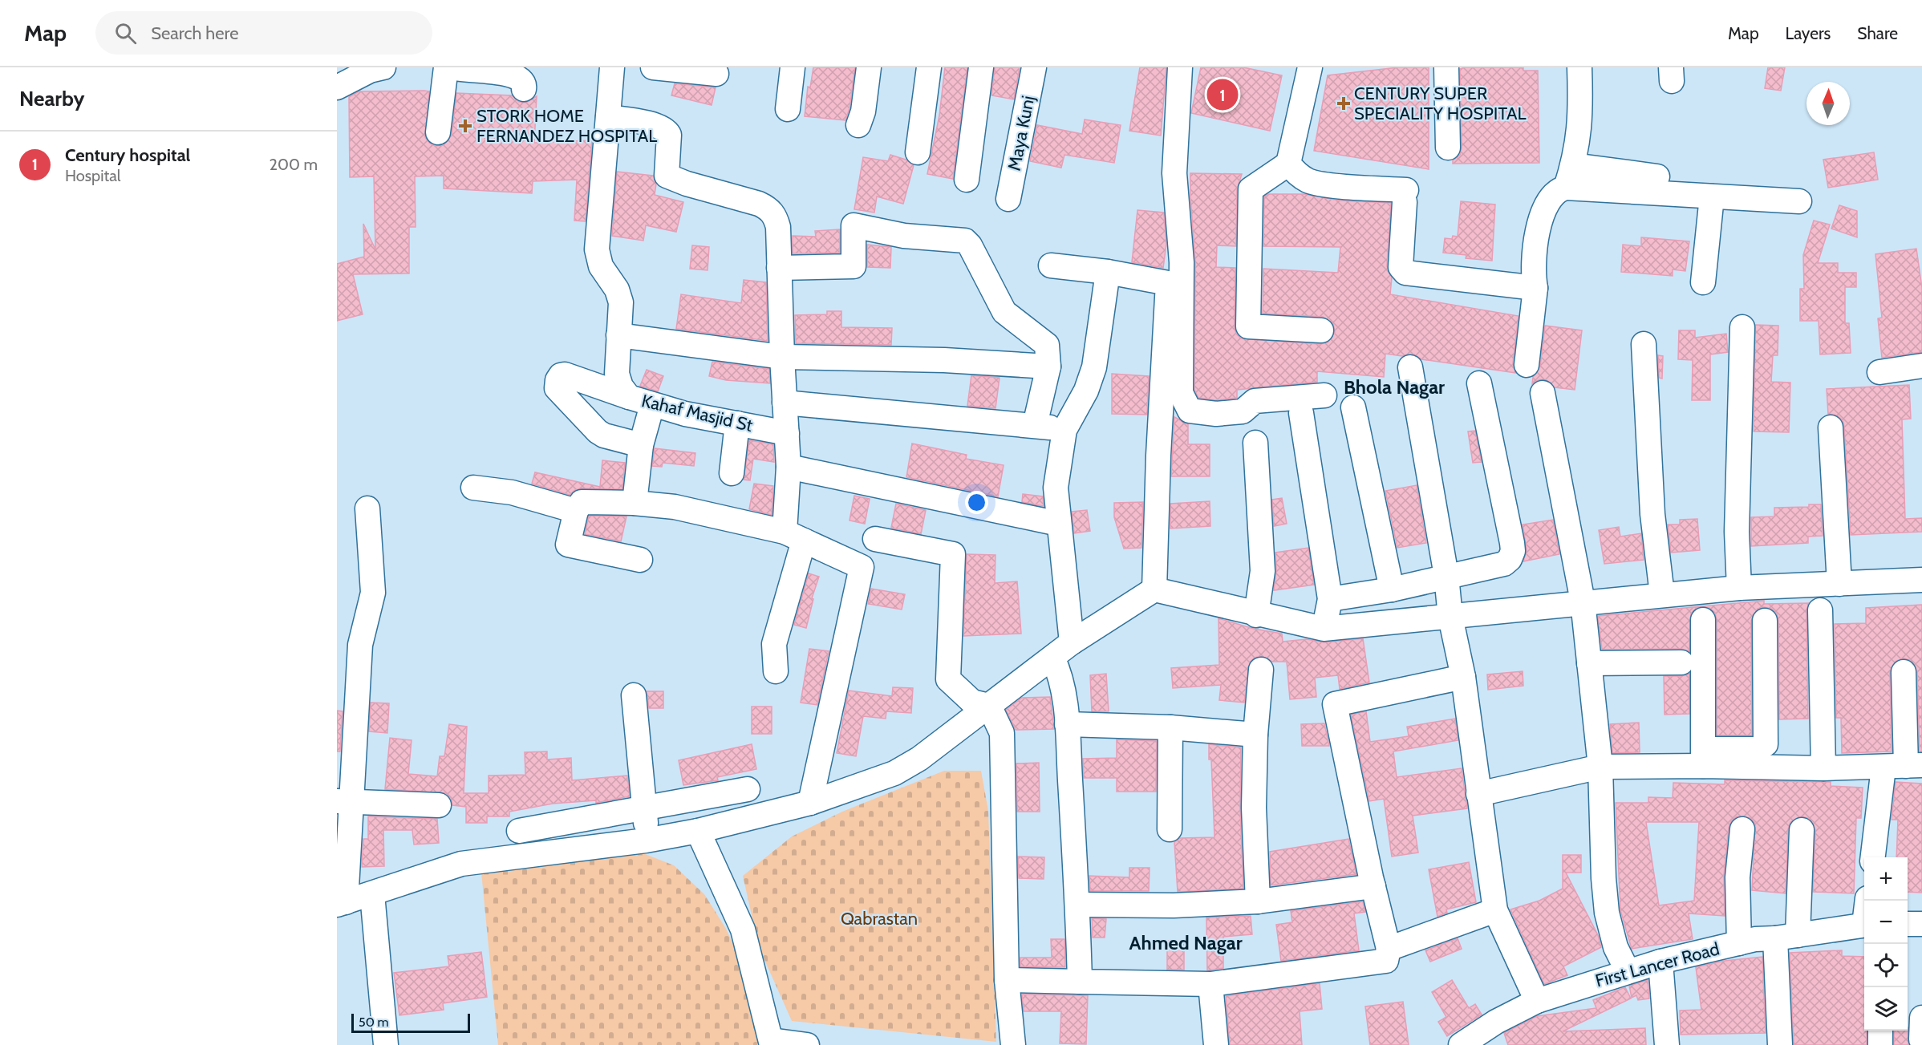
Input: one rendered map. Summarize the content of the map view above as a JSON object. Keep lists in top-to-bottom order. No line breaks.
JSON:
{"streets":{"street":["Maya Kunj","Kahaf Masjid St","First Lancer Road"]},"districts":["Bhola Nagar","Ahmed Nagar"],"parks":["Qabrastan"],"places":{"health":["CENTURY SUPER SPECIALITY HOSPITAL","STORK HOME FERNANDEZ HOSPITAL"]},"scale_bar":"50 m","north":"top","page":{"header":"Map","search":"Search here","nav":["Map","Layers","Share"],"heading":"Nearby","pins":"1","list":[{"mark":"1","name":"Century hospital","note":"Hospital","value":"200 m"}],"map_buttons":["+","−"],"scale":"50 m"}}
